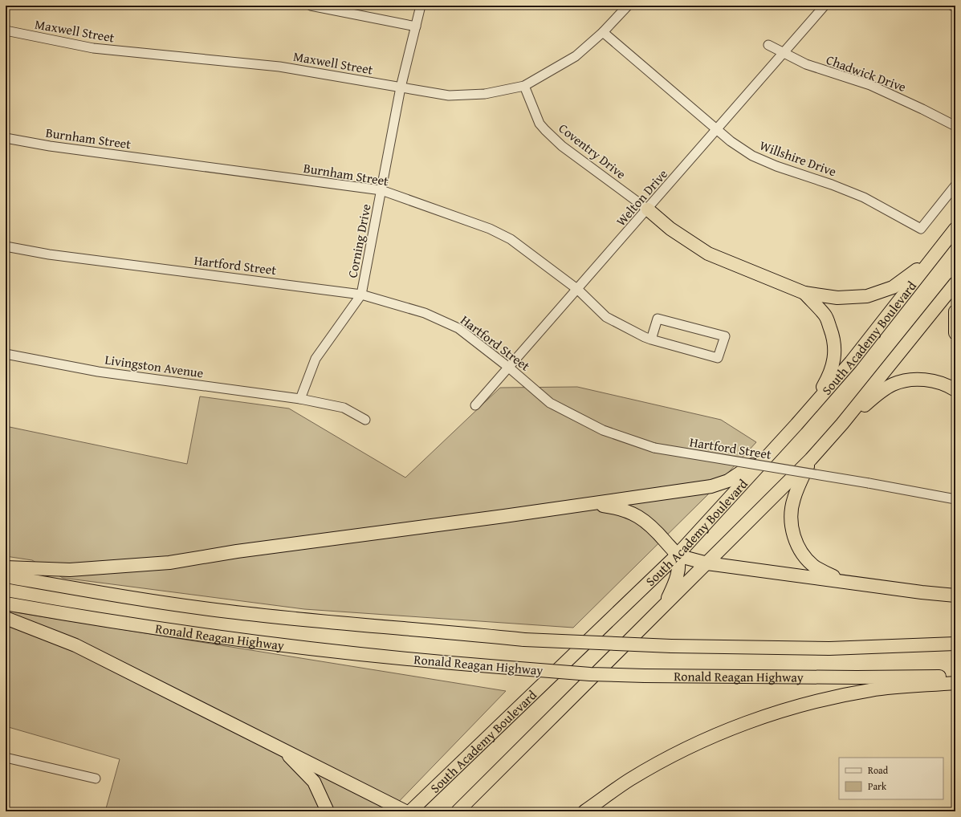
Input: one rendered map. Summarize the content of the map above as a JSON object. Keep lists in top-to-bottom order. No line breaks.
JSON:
{"streets":{"highway":["South Academy Boulevard","Ronald Reagan Highway"],"street":["Maxwell Street","Chadwick Drive","Burnham Street","Coventry Drive","Willshire Drive","Welton Drive","Corning Drive","Hartford Street","Livingston Avenue"]},"crossings":[["Maxwell Street","Coventry Drive"],["Maxwell Street","Willshire Drive"],["Maxwell Street","Corning Drive"],["Chadwick Drive","Welton Drive"],["Burnham Street","Welton Drive"],["Burnham Street","Corning Drive"],["Coventry Drive","Welton Drive"],["Willshire Drive","Welton Drive"],["Welton Drive","Hartford Street"],["Corning Drive","Hartford Street"],["Corning Drive","Livingston Avenue"]],"legend":["Road","Park"]}
